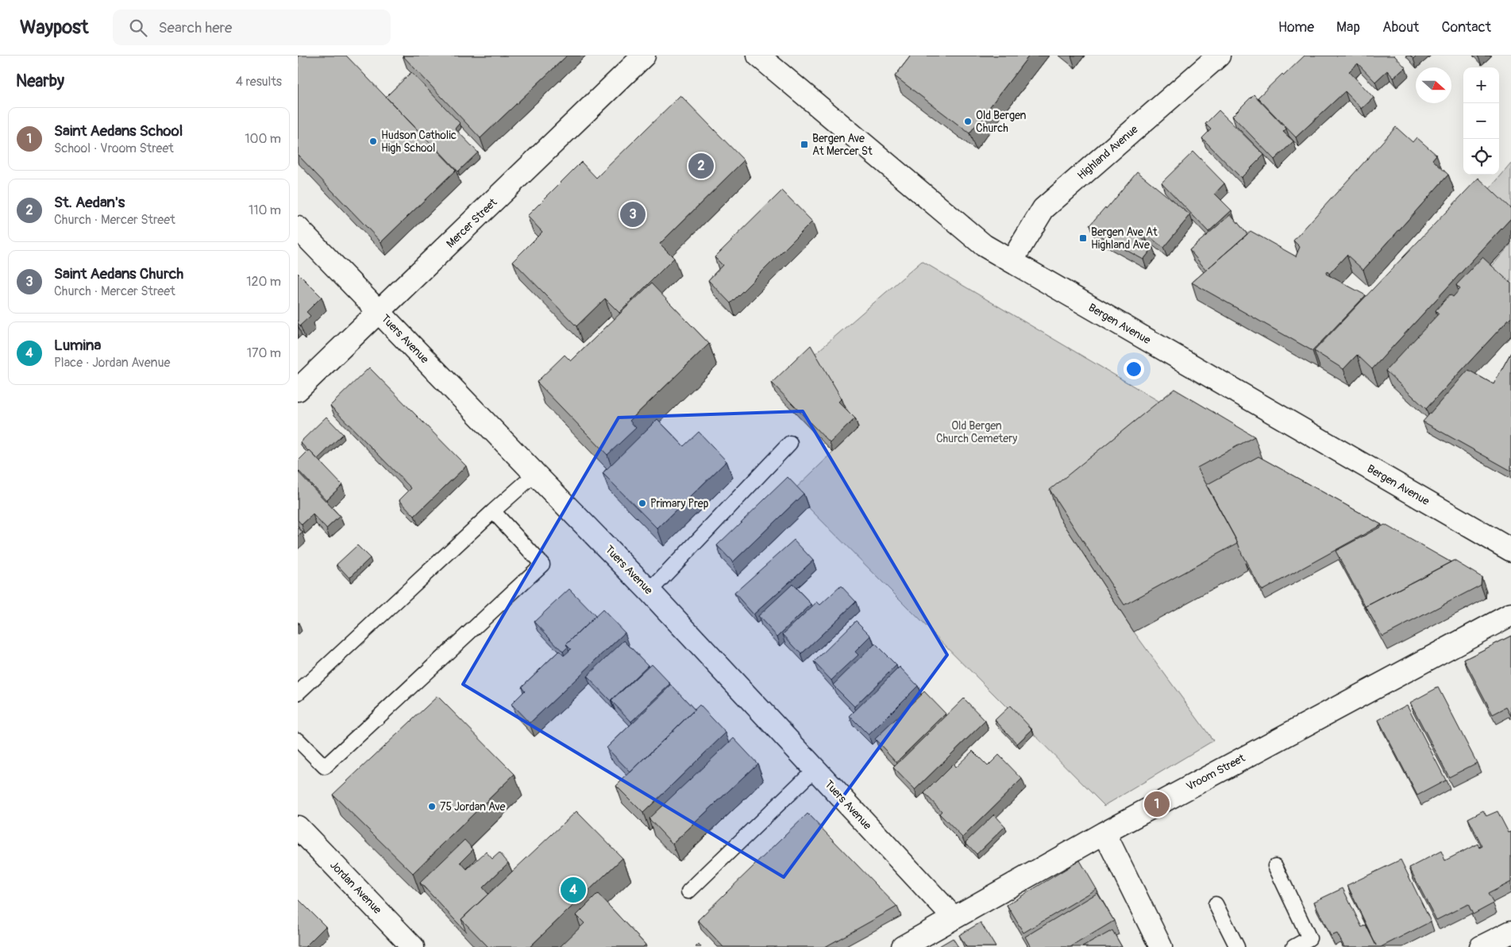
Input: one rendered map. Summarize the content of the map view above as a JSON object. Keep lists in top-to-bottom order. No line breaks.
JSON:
{"streets":{"street":["Highland Avenue","Mercer Street","Bergen Avenue","Tuers Avenue","Vroom Street","Jordan Avenue"]},"crossings":[["Highland Avenue","Bergen Avenue"],["Mercer Street","Tuers Avenue"],["Tuers Avenue","Vroom Street"]],"parks":["Old Bergen Church Cemetery"],"places":{"other":["Old Bergen Church","Hudson Catholic High School","Primary Prep","75 Jordan Ave"],"transit":["Bergen Ave At Mercer St","Bergen Ave At Highland Ave"]},"north":"right","page":{"header":"Waypost","search":"Search here","nav":["Home","Map","About","Contact"],"heading":["Nearby","4 results"],"map_buttons":["+","−"],"list":[{"mark":"1","name":"Saint Aedans School","note":"School · Vroom Street","value":"100 m"},{"mark":"2","name":"St. Aedan's","note":"Church · Mercer Street","value":"110 m"},{"mark":"3","name":"Saint Aedans Church","note":"Church · Mercer Street","value":"120 m"},{"mark":"4","name":"Lumina","note":"Place · Jordan Avenue","value":"170 m"}],"pins":["2","3","1","4"]}}
